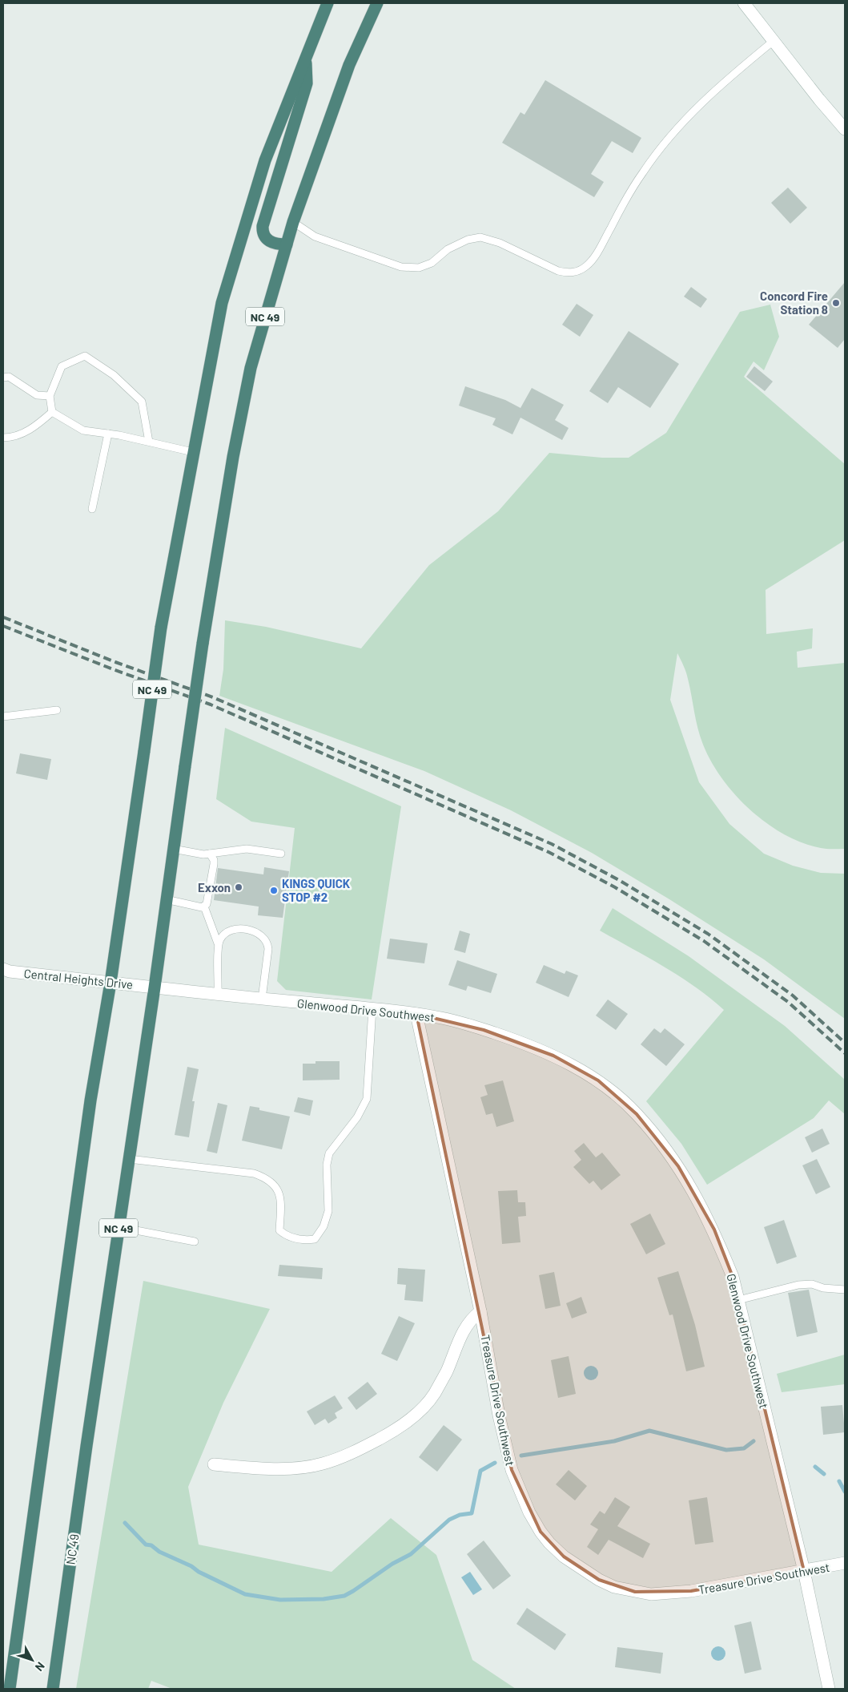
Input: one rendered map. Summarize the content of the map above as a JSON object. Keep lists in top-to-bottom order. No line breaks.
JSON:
{"streets":{"highway":["NC 49"],"street":["Central Heights Drive","Glenwood Drive Southwest","Treasure Drive Southwest"]},"crossings":[["NC 49","Central Heights Drive"],["NC 49","Glenwood Drive Southwest"],["Central Heights Drive","Glenwood Drive Southwest"],["Glenwood Drive Southwest","Treasure Drive Southwest"]],"places":["Concord Fire Station 8","Exxon","KINGS QUICK STOP #2"],"north":"bottom right"}
